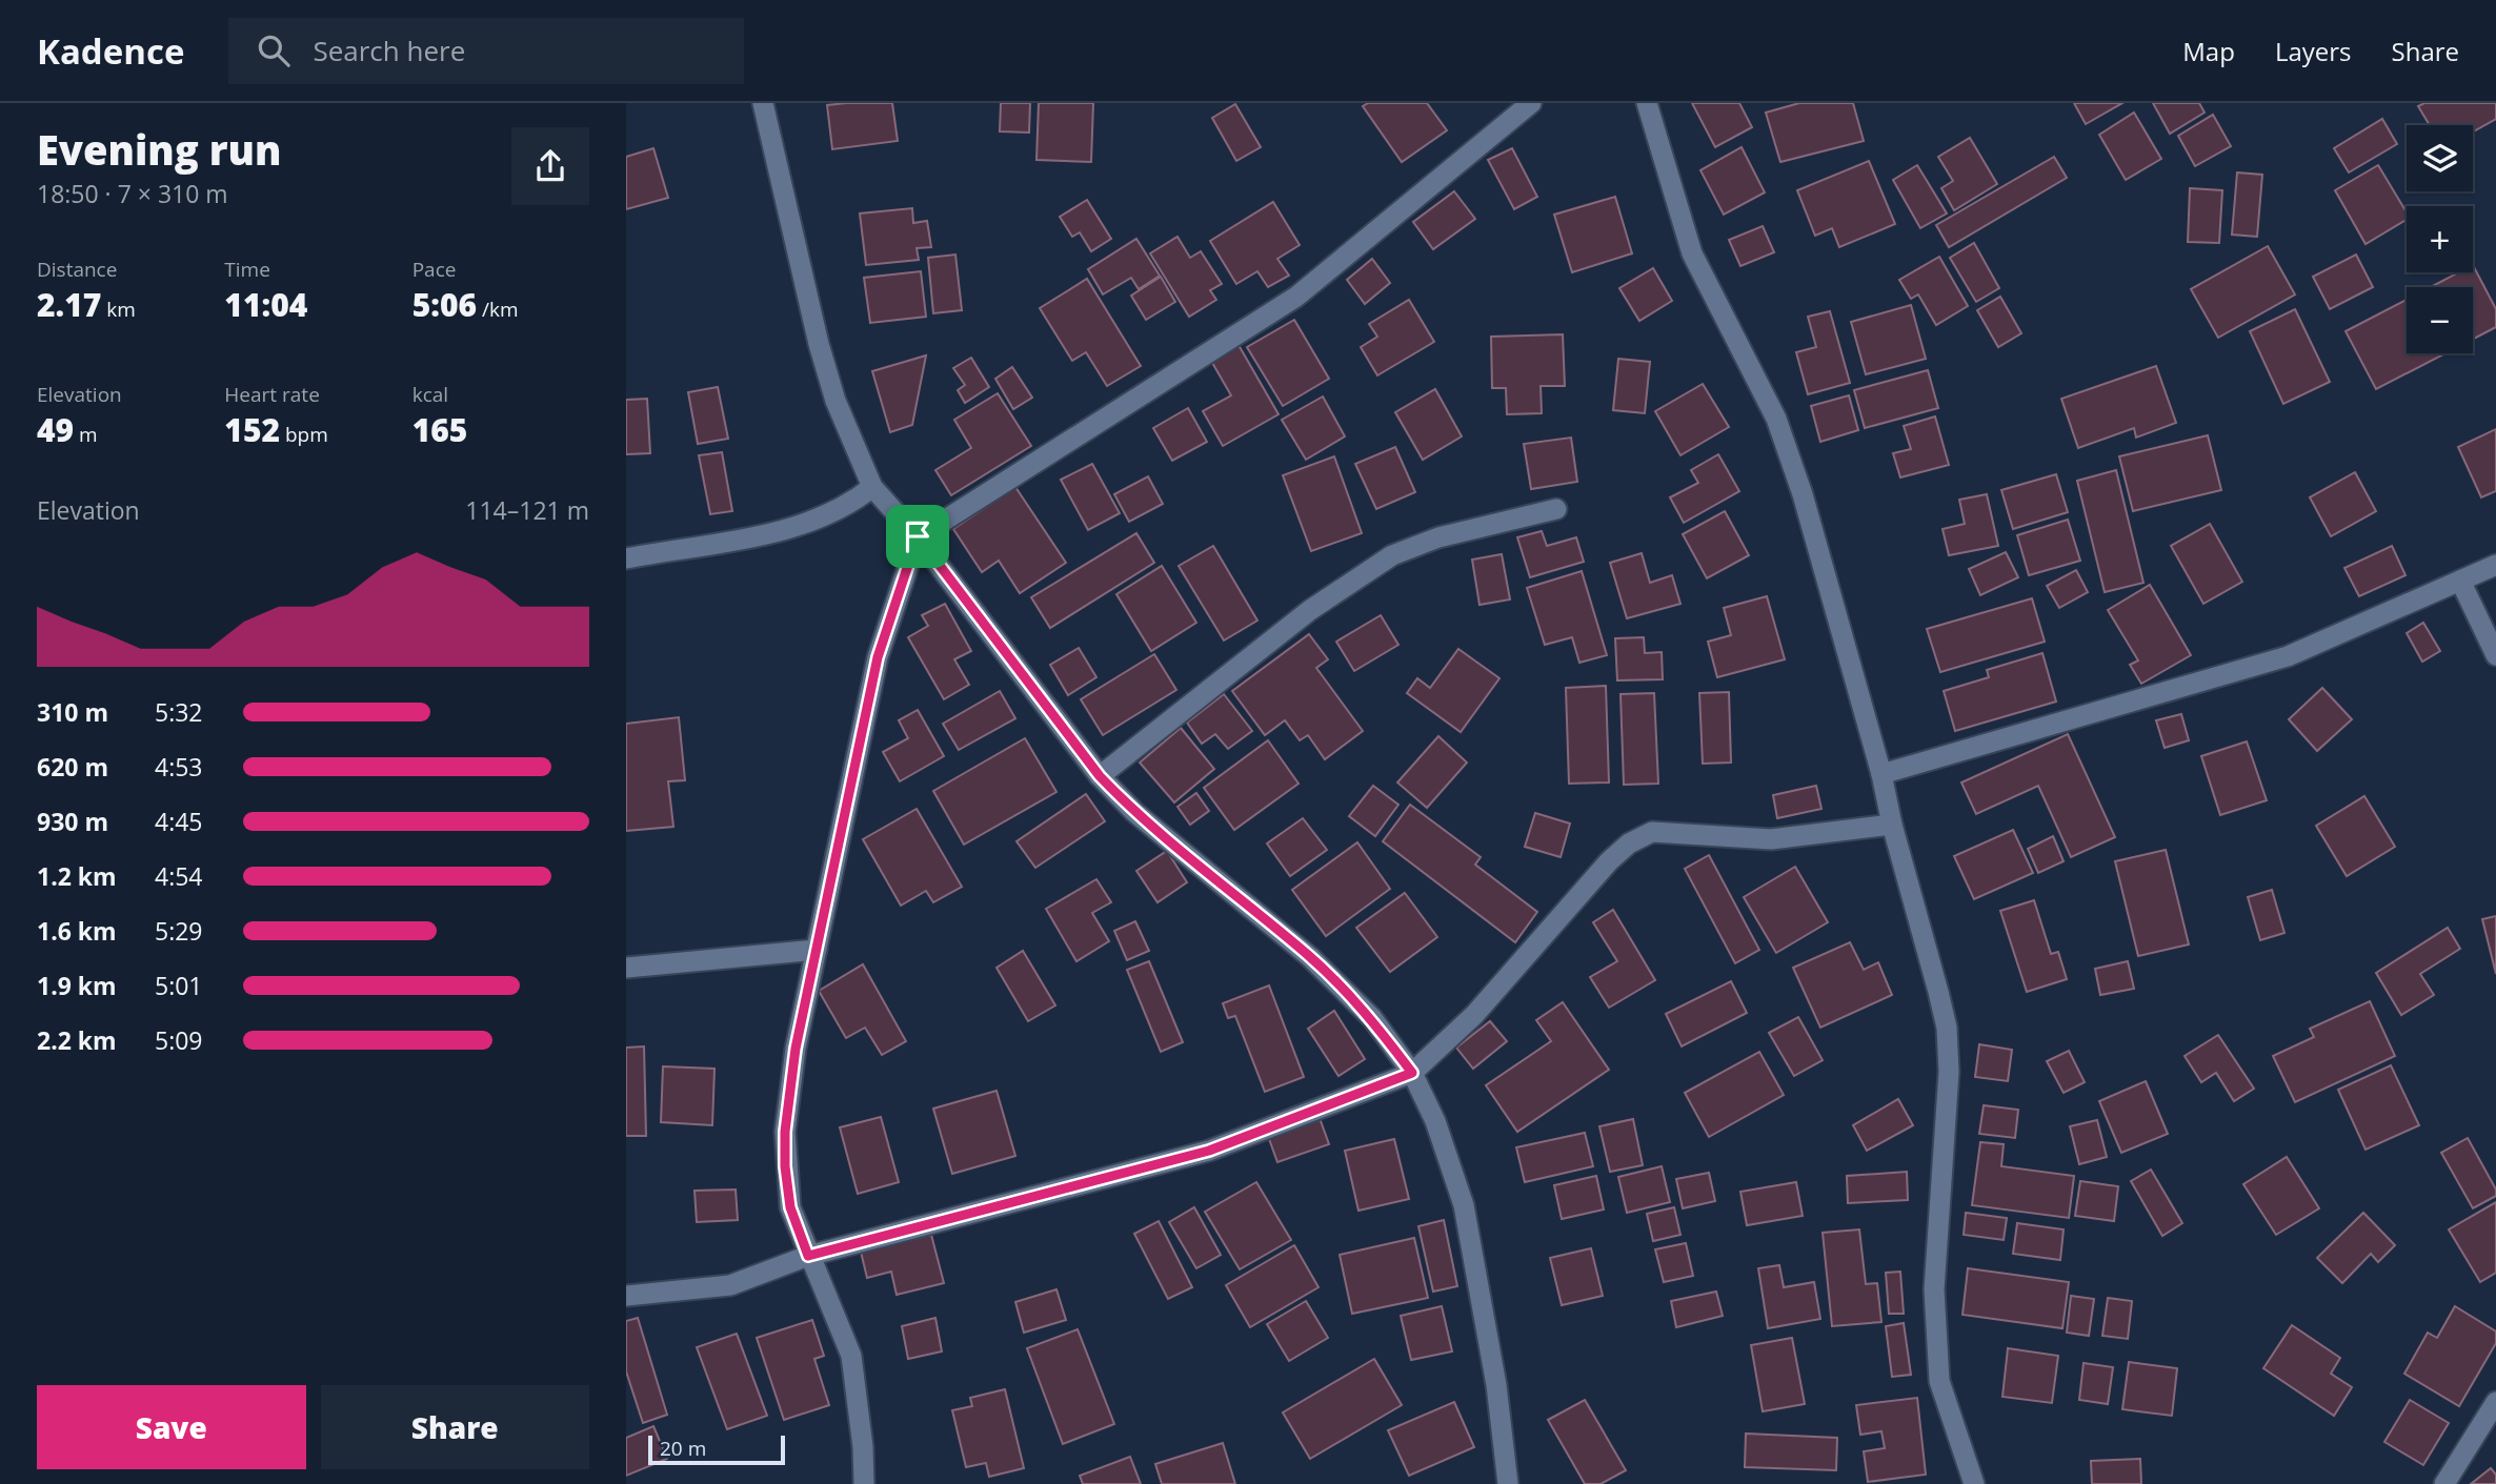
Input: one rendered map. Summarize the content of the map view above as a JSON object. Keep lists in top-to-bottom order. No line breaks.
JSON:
{"scale_bar":"20 m","page":{"header":"Kadence","search":"Search here","nav":["Map","Layers","Share"],"heading":["Evening run","18:50 · 7 × 310 m"],"map_buttons":["+","−"],"stats":[["Distance","2.17 km"],["Time","11:04"],["Pace","5:06 /km"],["Elevation","49 m"],["Heart rate","152 bpm"],["kcal","165"]],"chart":["Elevation","114–121 m"],"list":[{"name":"310 m","note":"5:32"},{"name":"620 m","note":"4:53"},{"name":"930 m","note":"4:45"},{"name":"1.2 km","note":"4:54"},{"name":"1.6 km","note":"5:29"},{"name":"1.9 km","note":"5:01"},{"name":"2.2 km","note":"5:09"}],"buttons":["Save","Share"],"scale":"20 m"}}
